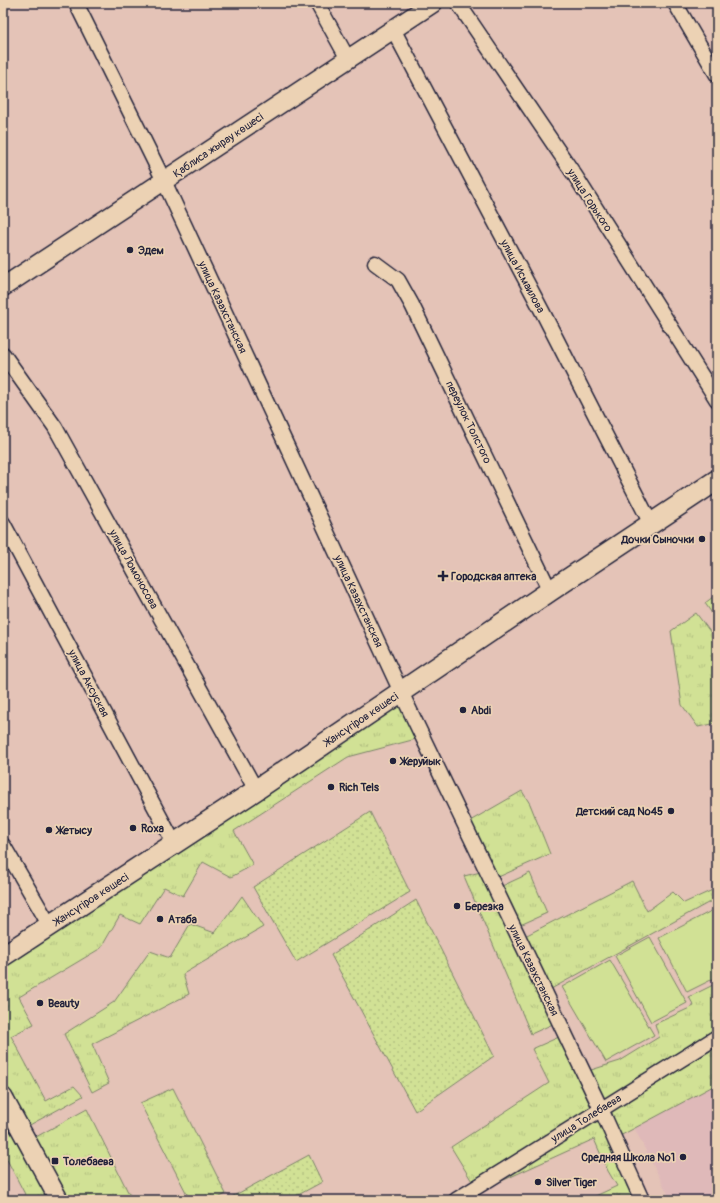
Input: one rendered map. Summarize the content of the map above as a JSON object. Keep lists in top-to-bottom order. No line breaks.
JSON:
{"streets":{"main road":["Жансүгіров көшесі"],"street":["Қаблиса жырау көшесі","улица Горького","улица Исмаилова","улица Казахстанская","переулок Толстого","улица Ломоносова","улица Аксуская","улица Толебаева"]},"crossings":[["Қаблиса жырау көшесі","улица Исмаилова"],["Қаблиса жырау көшесі","улица Казахстанская"],["улица Исмаилова","Жансүгіров көшесі"],["улица Казахстанская","Жансүгіров көшесі"],["улица Казахстанская","улица Толебаева"],["переулок Толстого","Жансүгіров көшесі"],["улица Ломоносова","Жансүгіров көшесі"],["улица Аксуская","Жансүгіров көшесі"]],"places":{"other":["Эдем","Дочки Сыночки","Abdi","Жеруйык","Rich Tels","Детский сад №45","Roxa","Жетысу","Березка","Атаба","Beauty","Средняя Школа №1","Silver Tiger"],"health":["Городская аптека"],"transit":["Толебаева"]}}
